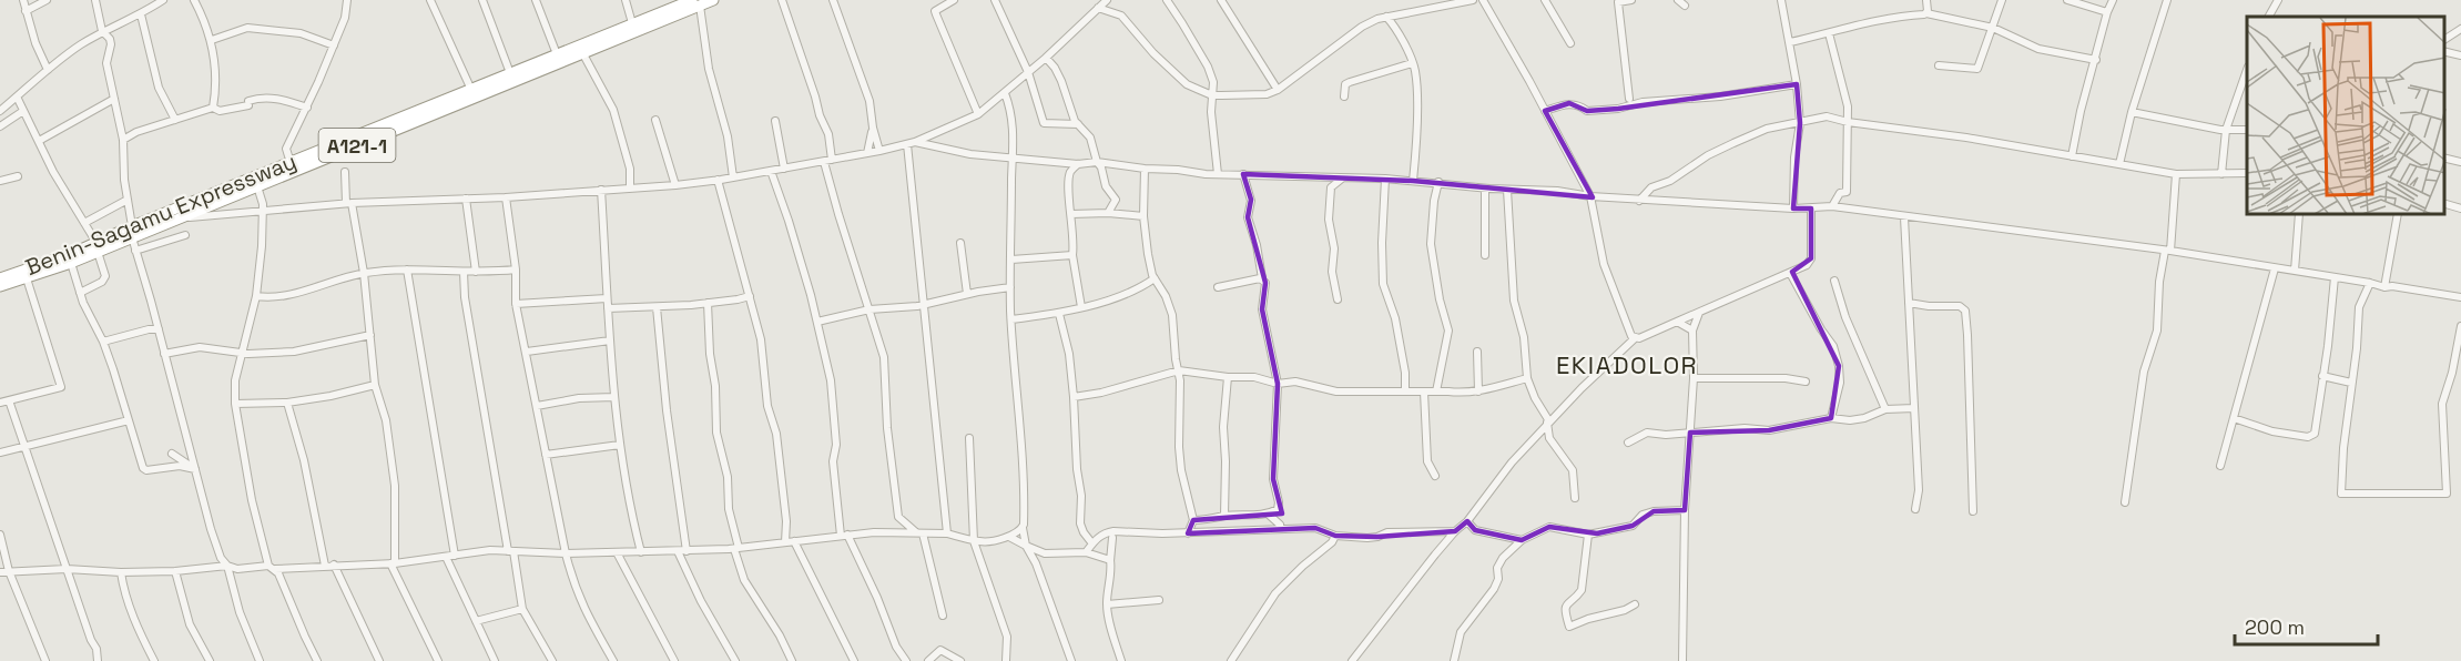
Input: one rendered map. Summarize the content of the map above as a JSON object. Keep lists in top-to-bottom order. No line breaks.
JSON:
{"streets":{"highway":["A121-1","Benin-Sagamu Expressway"]},"crossings":[["A121-1","Benin-Sagamu Expressway"]],"districts":["EKIADOLOR"],"scale_bar":"200 m"}
